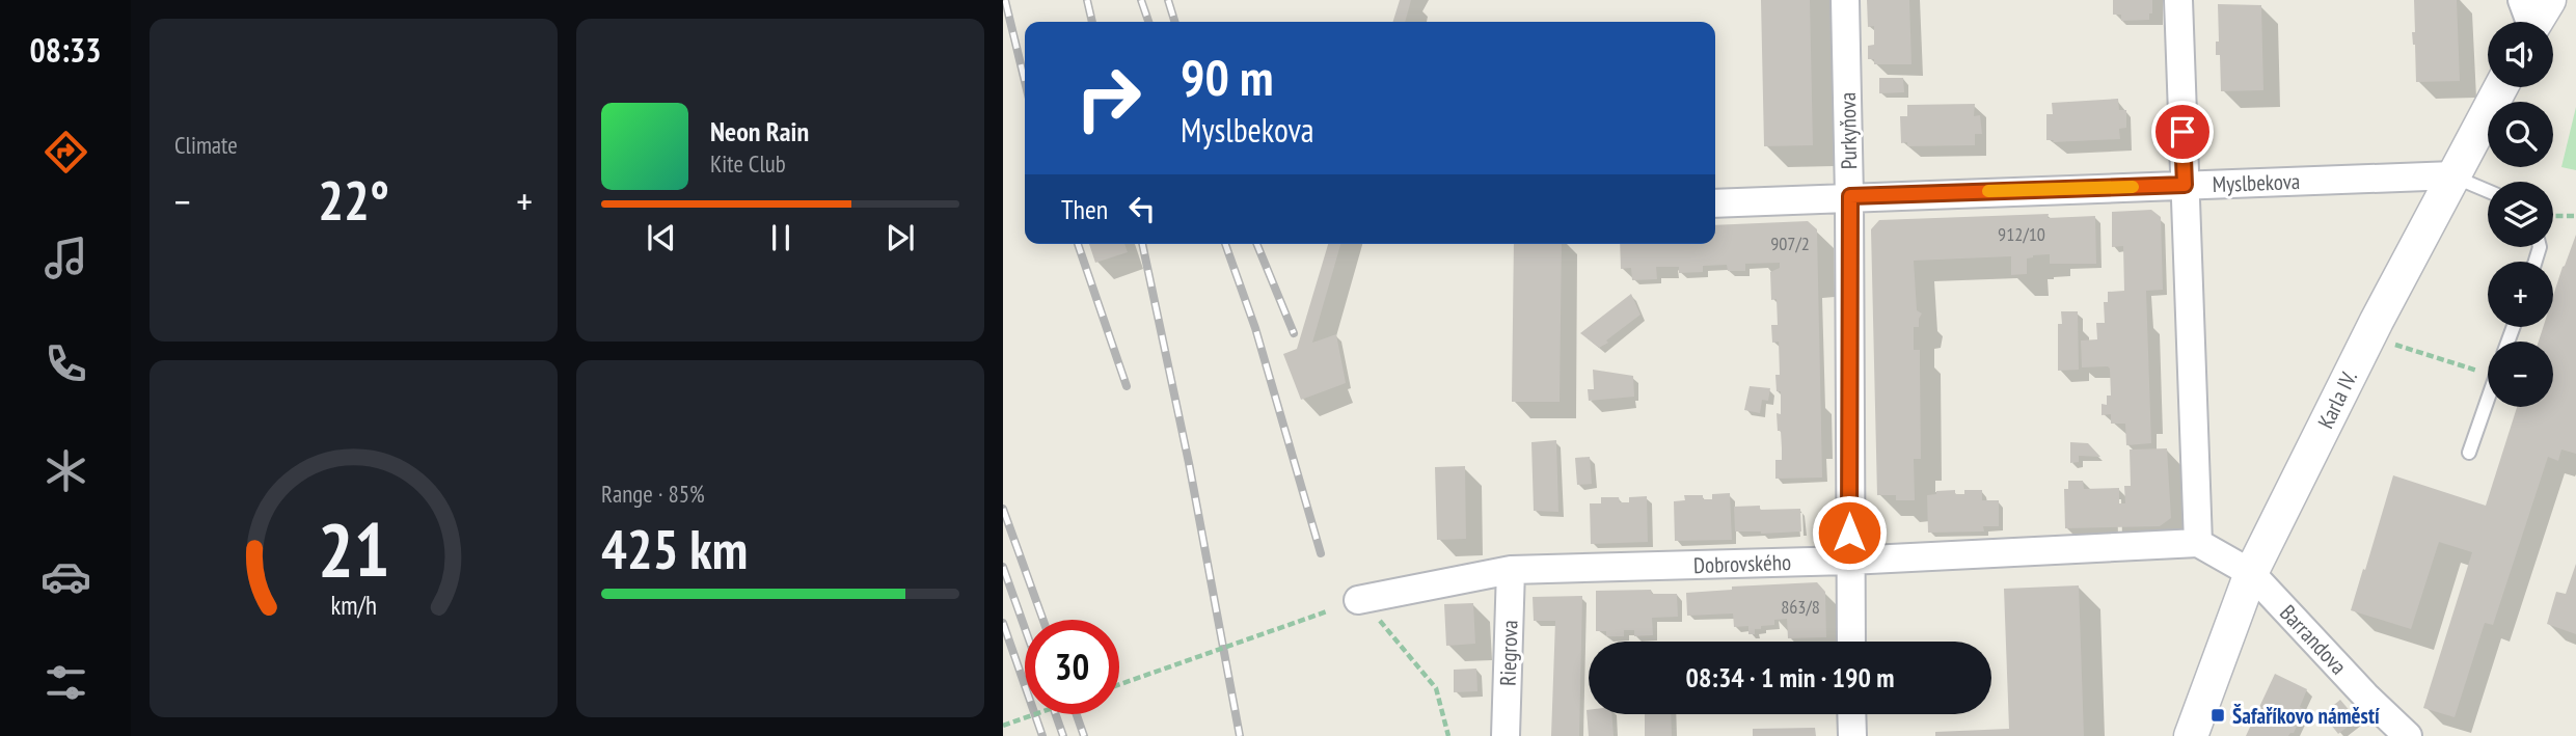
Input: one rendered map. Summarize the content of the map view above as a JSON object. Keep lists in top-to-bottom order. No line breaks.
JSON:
{"streets":{"street":["Purkyňova","Myslbekova","Karla IV.","Dobrovského","Barrandova","Riegrova"]},"crossings":[["Purkyňova","Myslbekova"],["Purkyňova","Dobrovského"],["Myslbekova","Karla IV."],["Karla IV.","Barrandova"],["Dobrovského","Riegrova"]],"places":{"transit":["Šafaříkovo náměstí"]},"house_numbers":["912/10","907/2","863/8"],"page":{"tabs":"08:33","tile":["Climate",["Range · 85%","425 km"]],"map_buttons":["+","−"],"turn":["90 m","Myslbekova"],"song":["Neon Rain","Kite Club"],"heat":["−","22°","+"],"then":"Then","limit":"30","trip":"08:34 · 1 min · 190 m","gauge":["21","km/h"]}}
